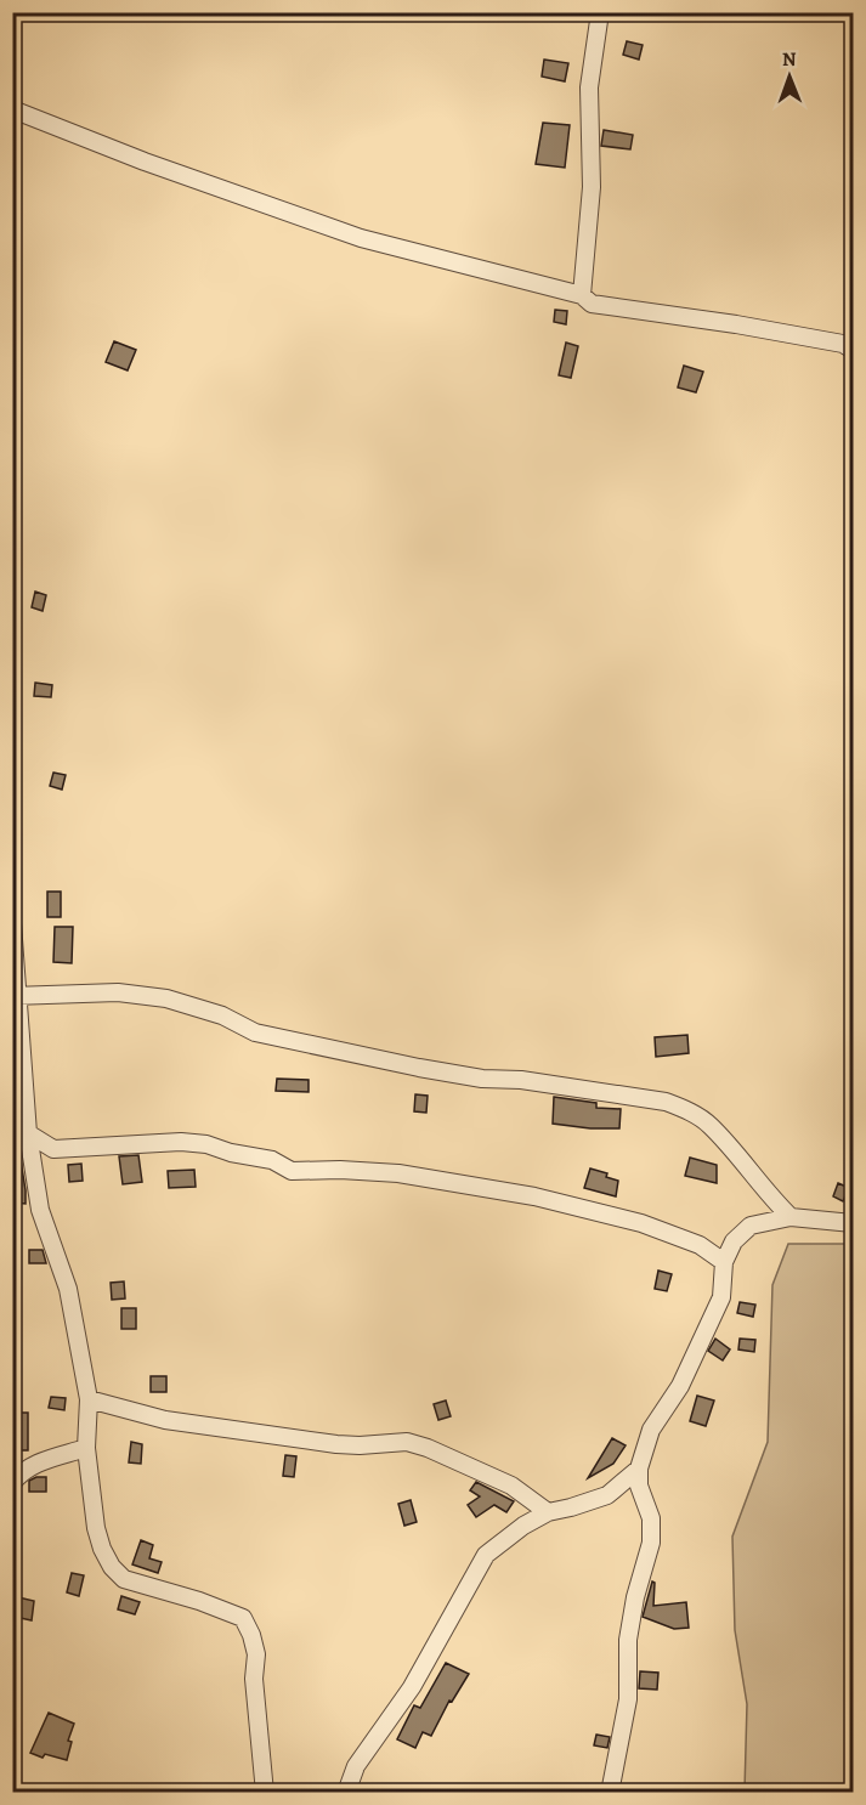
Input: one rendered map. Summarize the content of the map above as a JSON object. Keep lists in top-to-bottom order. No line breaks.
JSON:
{"north":"top"}
